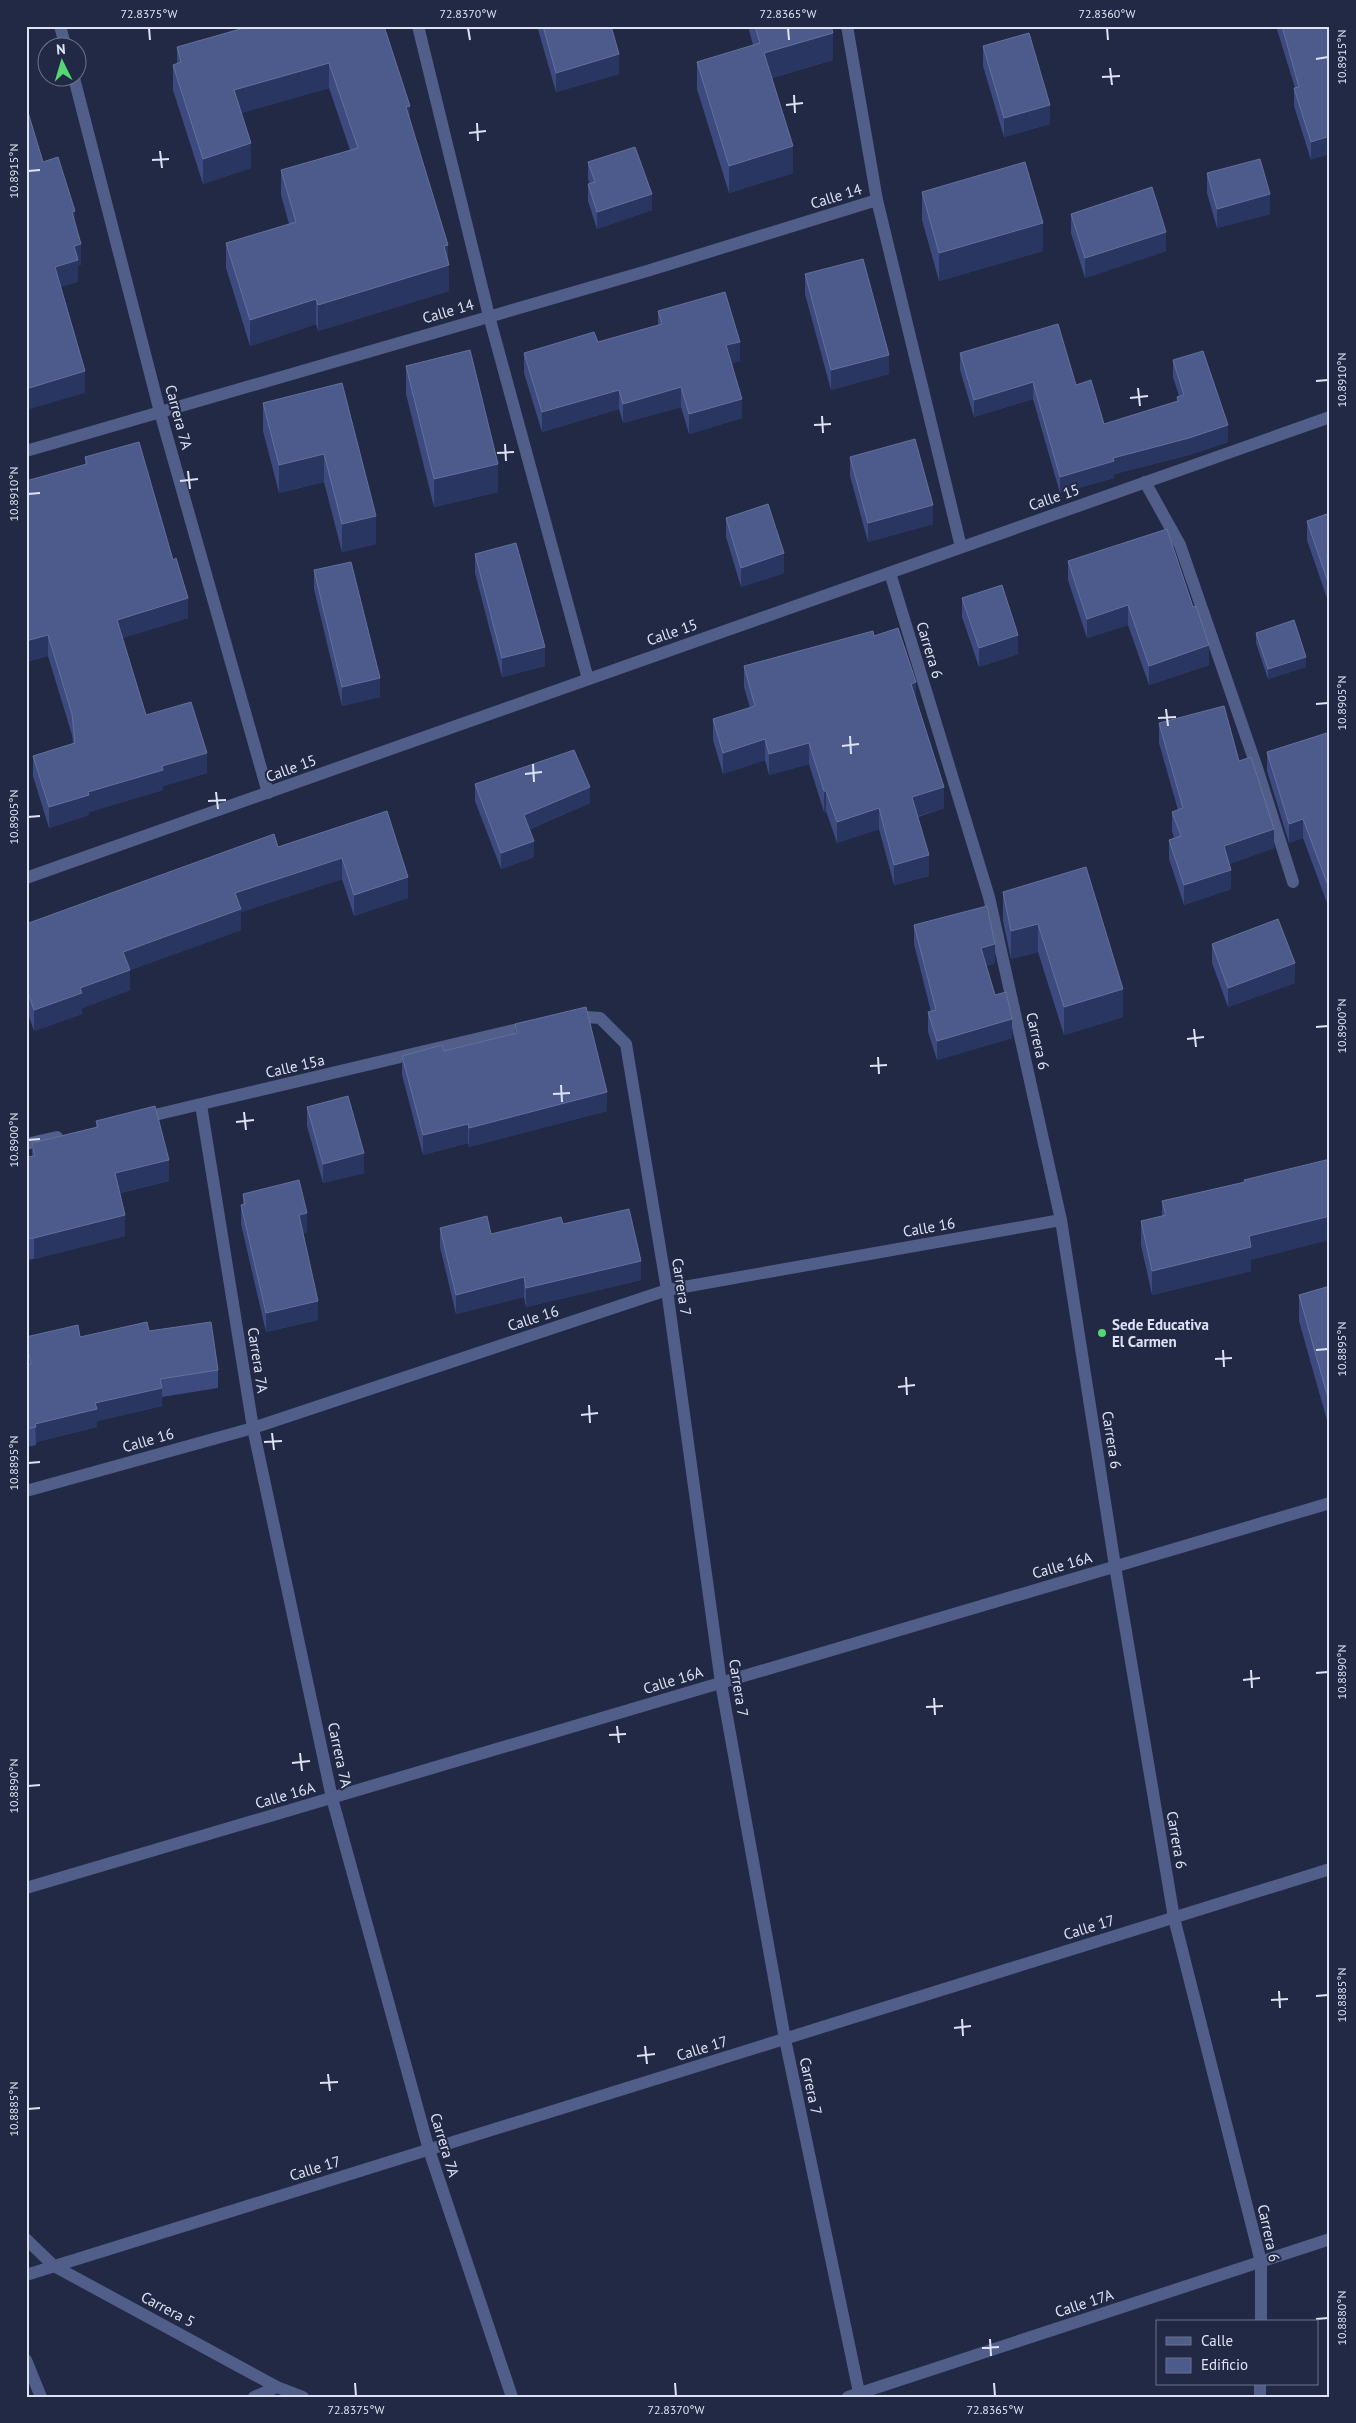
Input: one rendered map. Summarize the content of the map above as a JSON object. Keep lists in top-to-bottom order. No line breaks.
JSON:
{"streets":{"street":["Calle 14","Carrera 7A","Calle 15","Carrera 6","Calle 15a","Calle 16","Carrera 7","Calle 16A","Calle 17","Calle 17A","Carrera 5"]},"crossings":[["Calle 14","Carrera 7A"],["Carrera 7A","Calle 15"],["Carrera 7A","Calle 15a"],["Carrera 7A","Calle 16"],["Carrera 7A","Calle 16A"],["Carrera 7A","Calle 17"],["Calle 15","Carrera 6"],["Carrera 6","Calle 16"],["Carrera 6","Calle 16A"],["Carrera 6","Calle 17"],["Carrera 6","Calle 17A"],["Calle 16","Carrera 7"],["Carrera 7","Calle 16A"],["Carrera 7","Calle 17"],["Carrera 7","Calle 17A"],["Calle 17","Carrera 5"]],"places":["Sede Educativa El Carmen"],"legend":["Calle","Edificio"],"north":"top","coordinates":["72.8375°W","72.8370°W","72.8365°W","72.8360°W","10.8915°N","10.8910°N","10.8905°N","10.8900°N","10.8895°N","10.8890°N","10.8885°N","10.8880°N"]}
